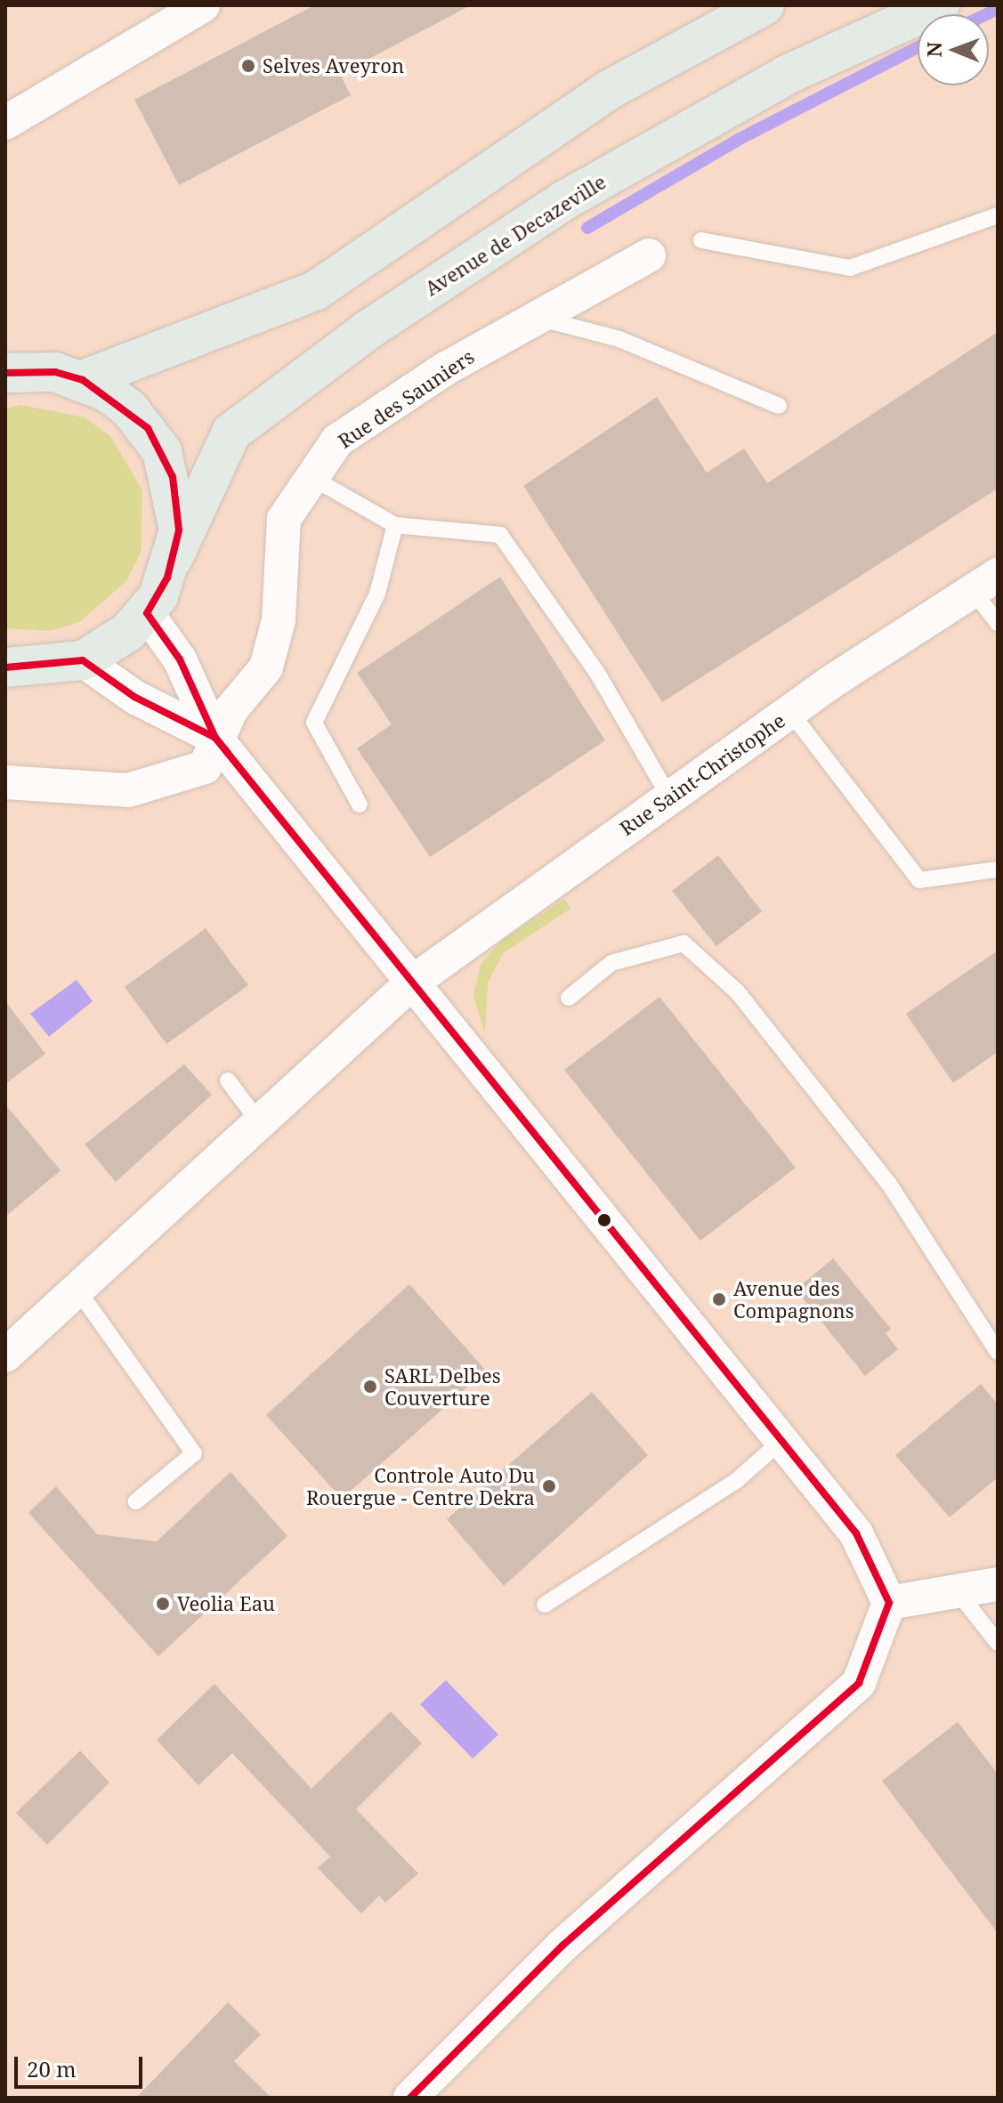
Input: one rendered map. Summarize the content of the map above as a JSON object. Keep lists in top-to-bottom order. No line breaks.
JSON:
{"streets":{"main road":["Avenue de Decazeville"],"street":["Rue des Sauniers","Rue Saint-Christophe"]},"places":["Selves Aveyron","Avenue des Compagnons","SARL Delbes Couverture","Controle Auto Du Rouergue - Centre Dekra","Veolia Eau"],"scale_bar":"20 m","north":"left"}
